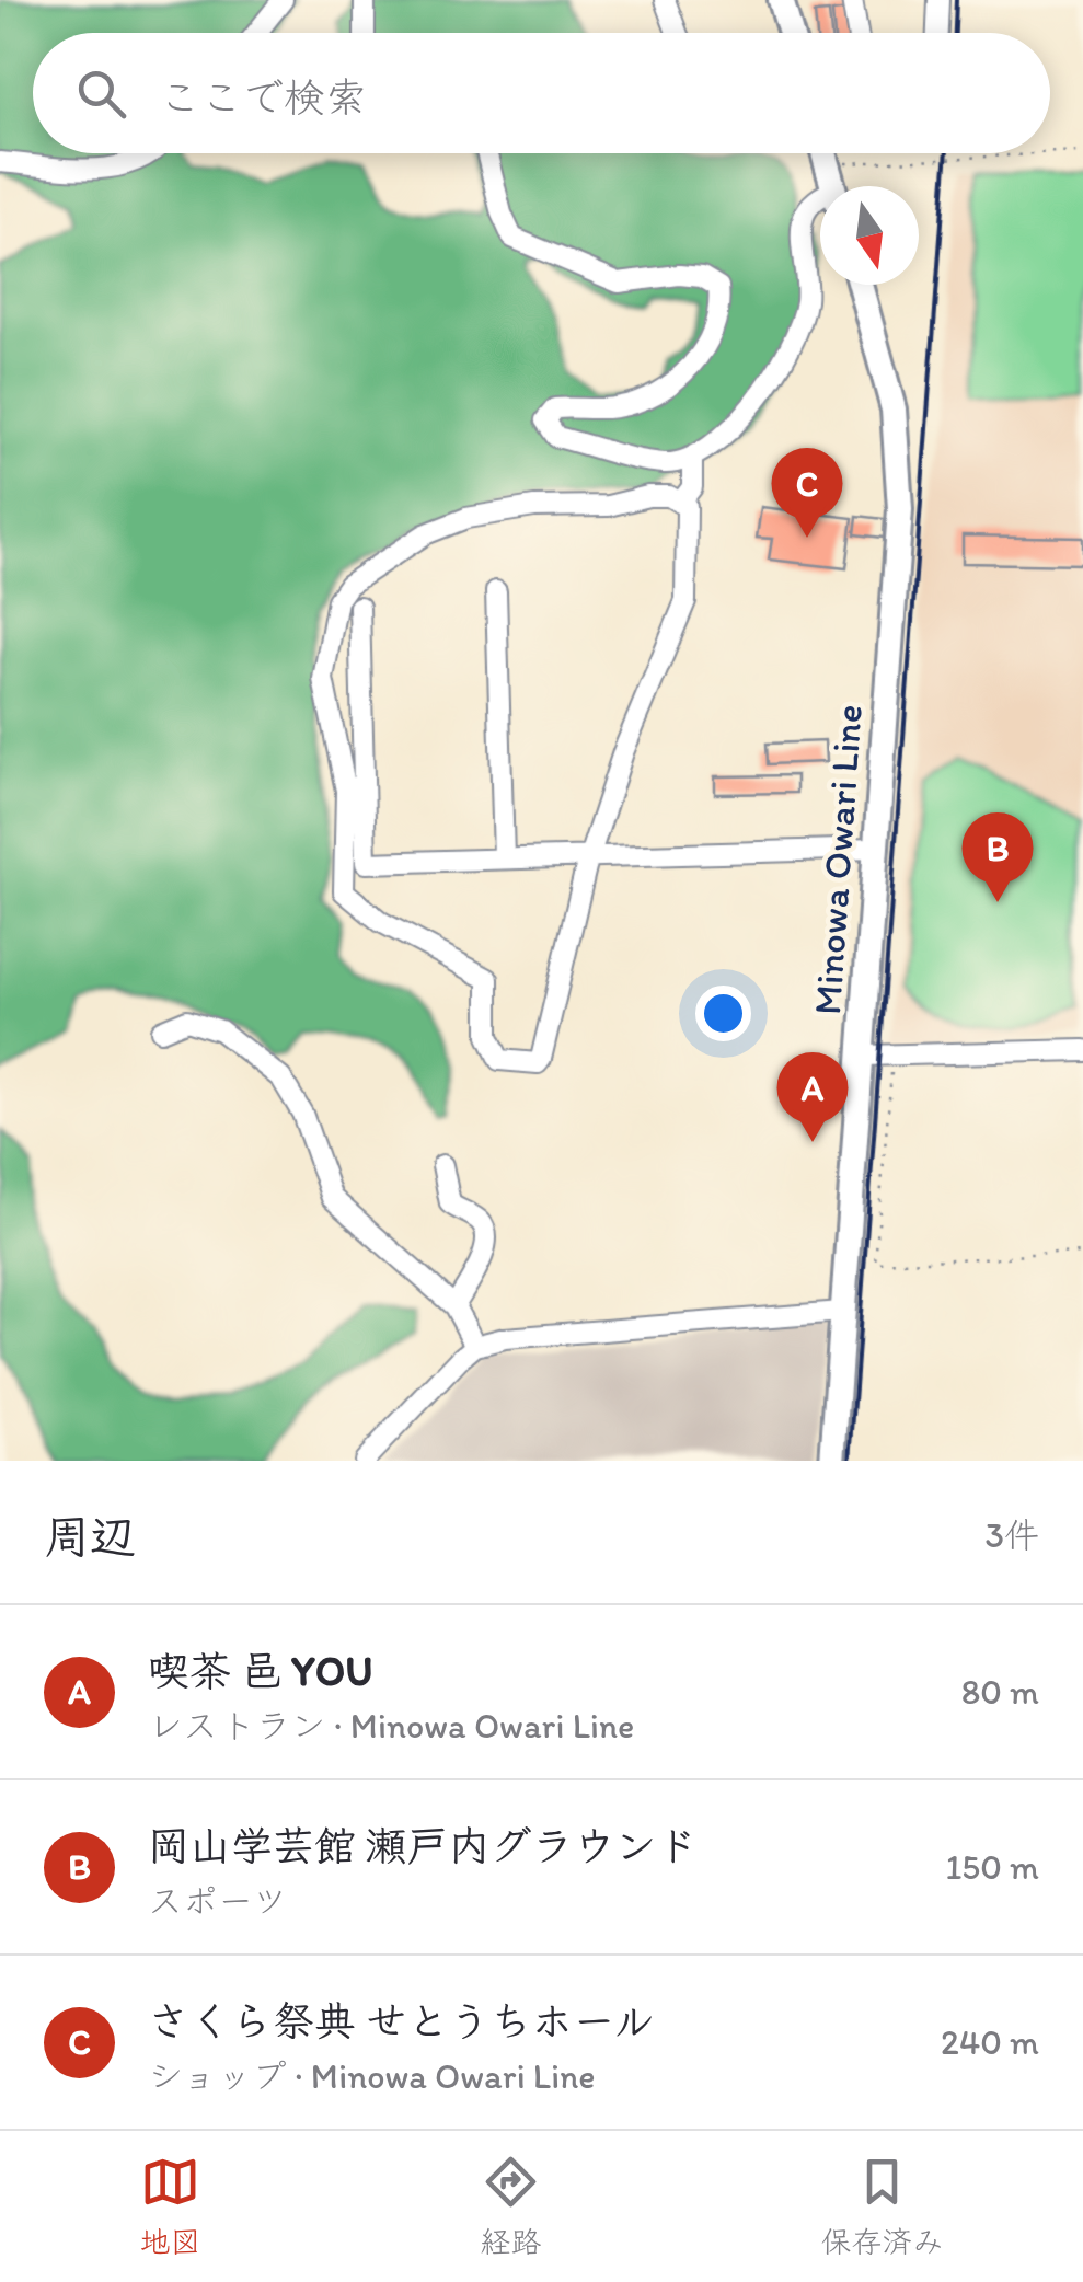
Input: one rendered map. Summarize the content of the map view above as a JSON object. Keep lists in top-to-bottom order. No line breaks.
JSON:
{"streets":{"main road":["Minowa Owari Line"]},"north":"bottom","page":{"search":"ここで検索","pins":["C","B","A"],"heading":["周辺","3件"],"list":[{"mark":"A","name":"喫茶 邑 YOU","note":"レストラン · Minowa Owari Line","value":"80 m"},{"mark":"B","name":"岡山学芸館 瀬戸内グラウンド","note":"スポーツ","value":"150 m"},{"mark":"C","name":"さくら祭典 せとうちホール","note":"ショップ · Minowa Owari Line","value":"240 m"}],"nav":["地図","経路","保存済み"]}}
